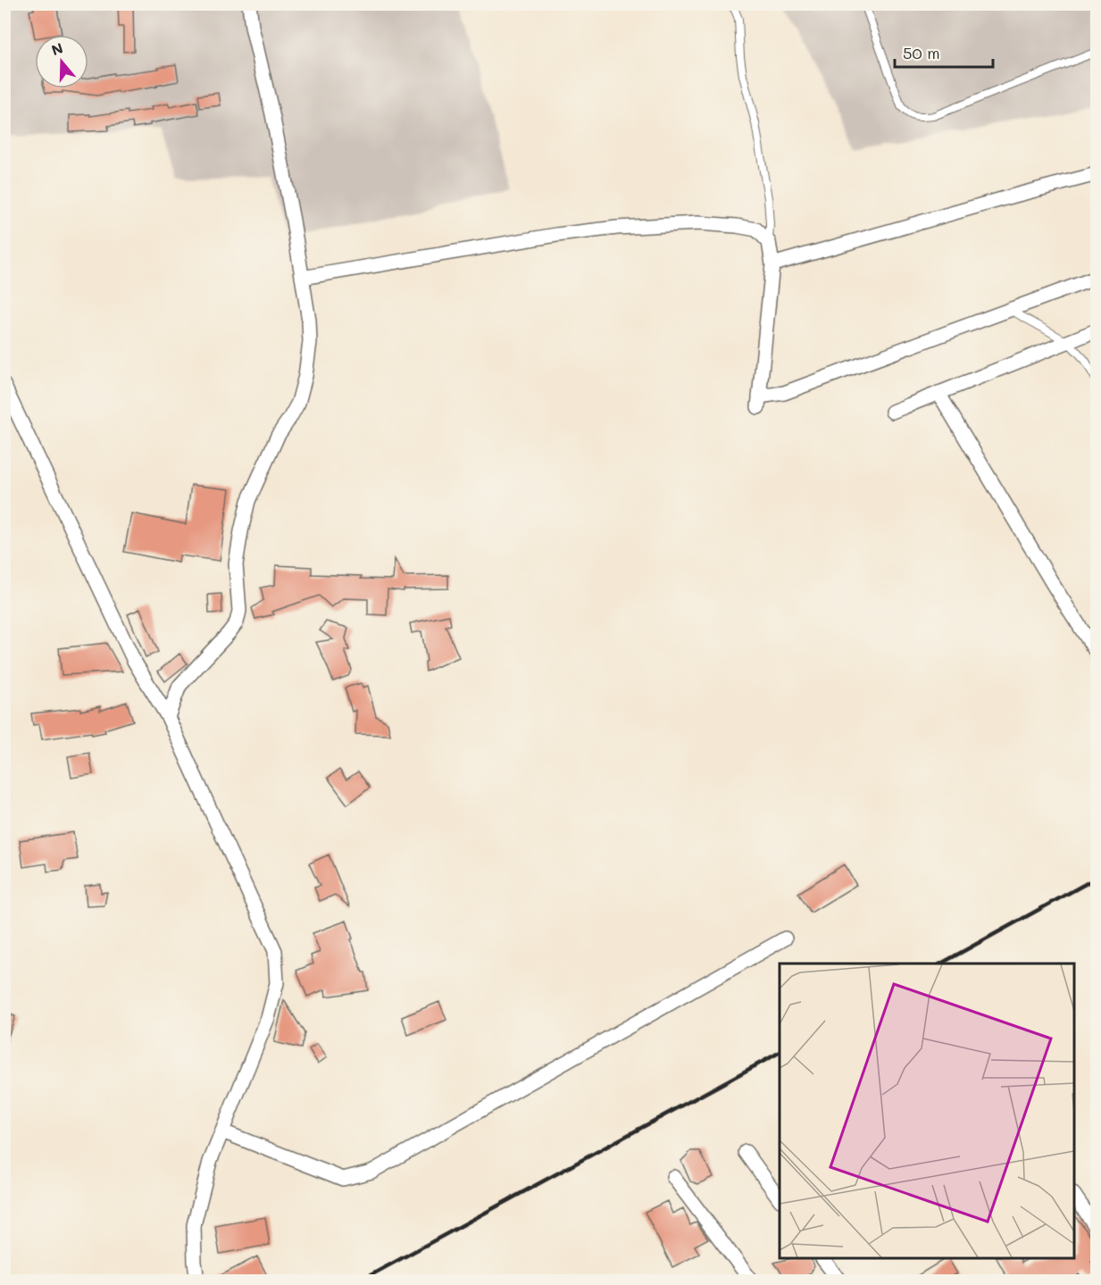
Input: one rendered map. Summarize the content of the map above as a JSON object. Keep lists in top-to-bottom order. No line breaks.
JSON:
{"scale_bar":"50 m","north":"top"}
